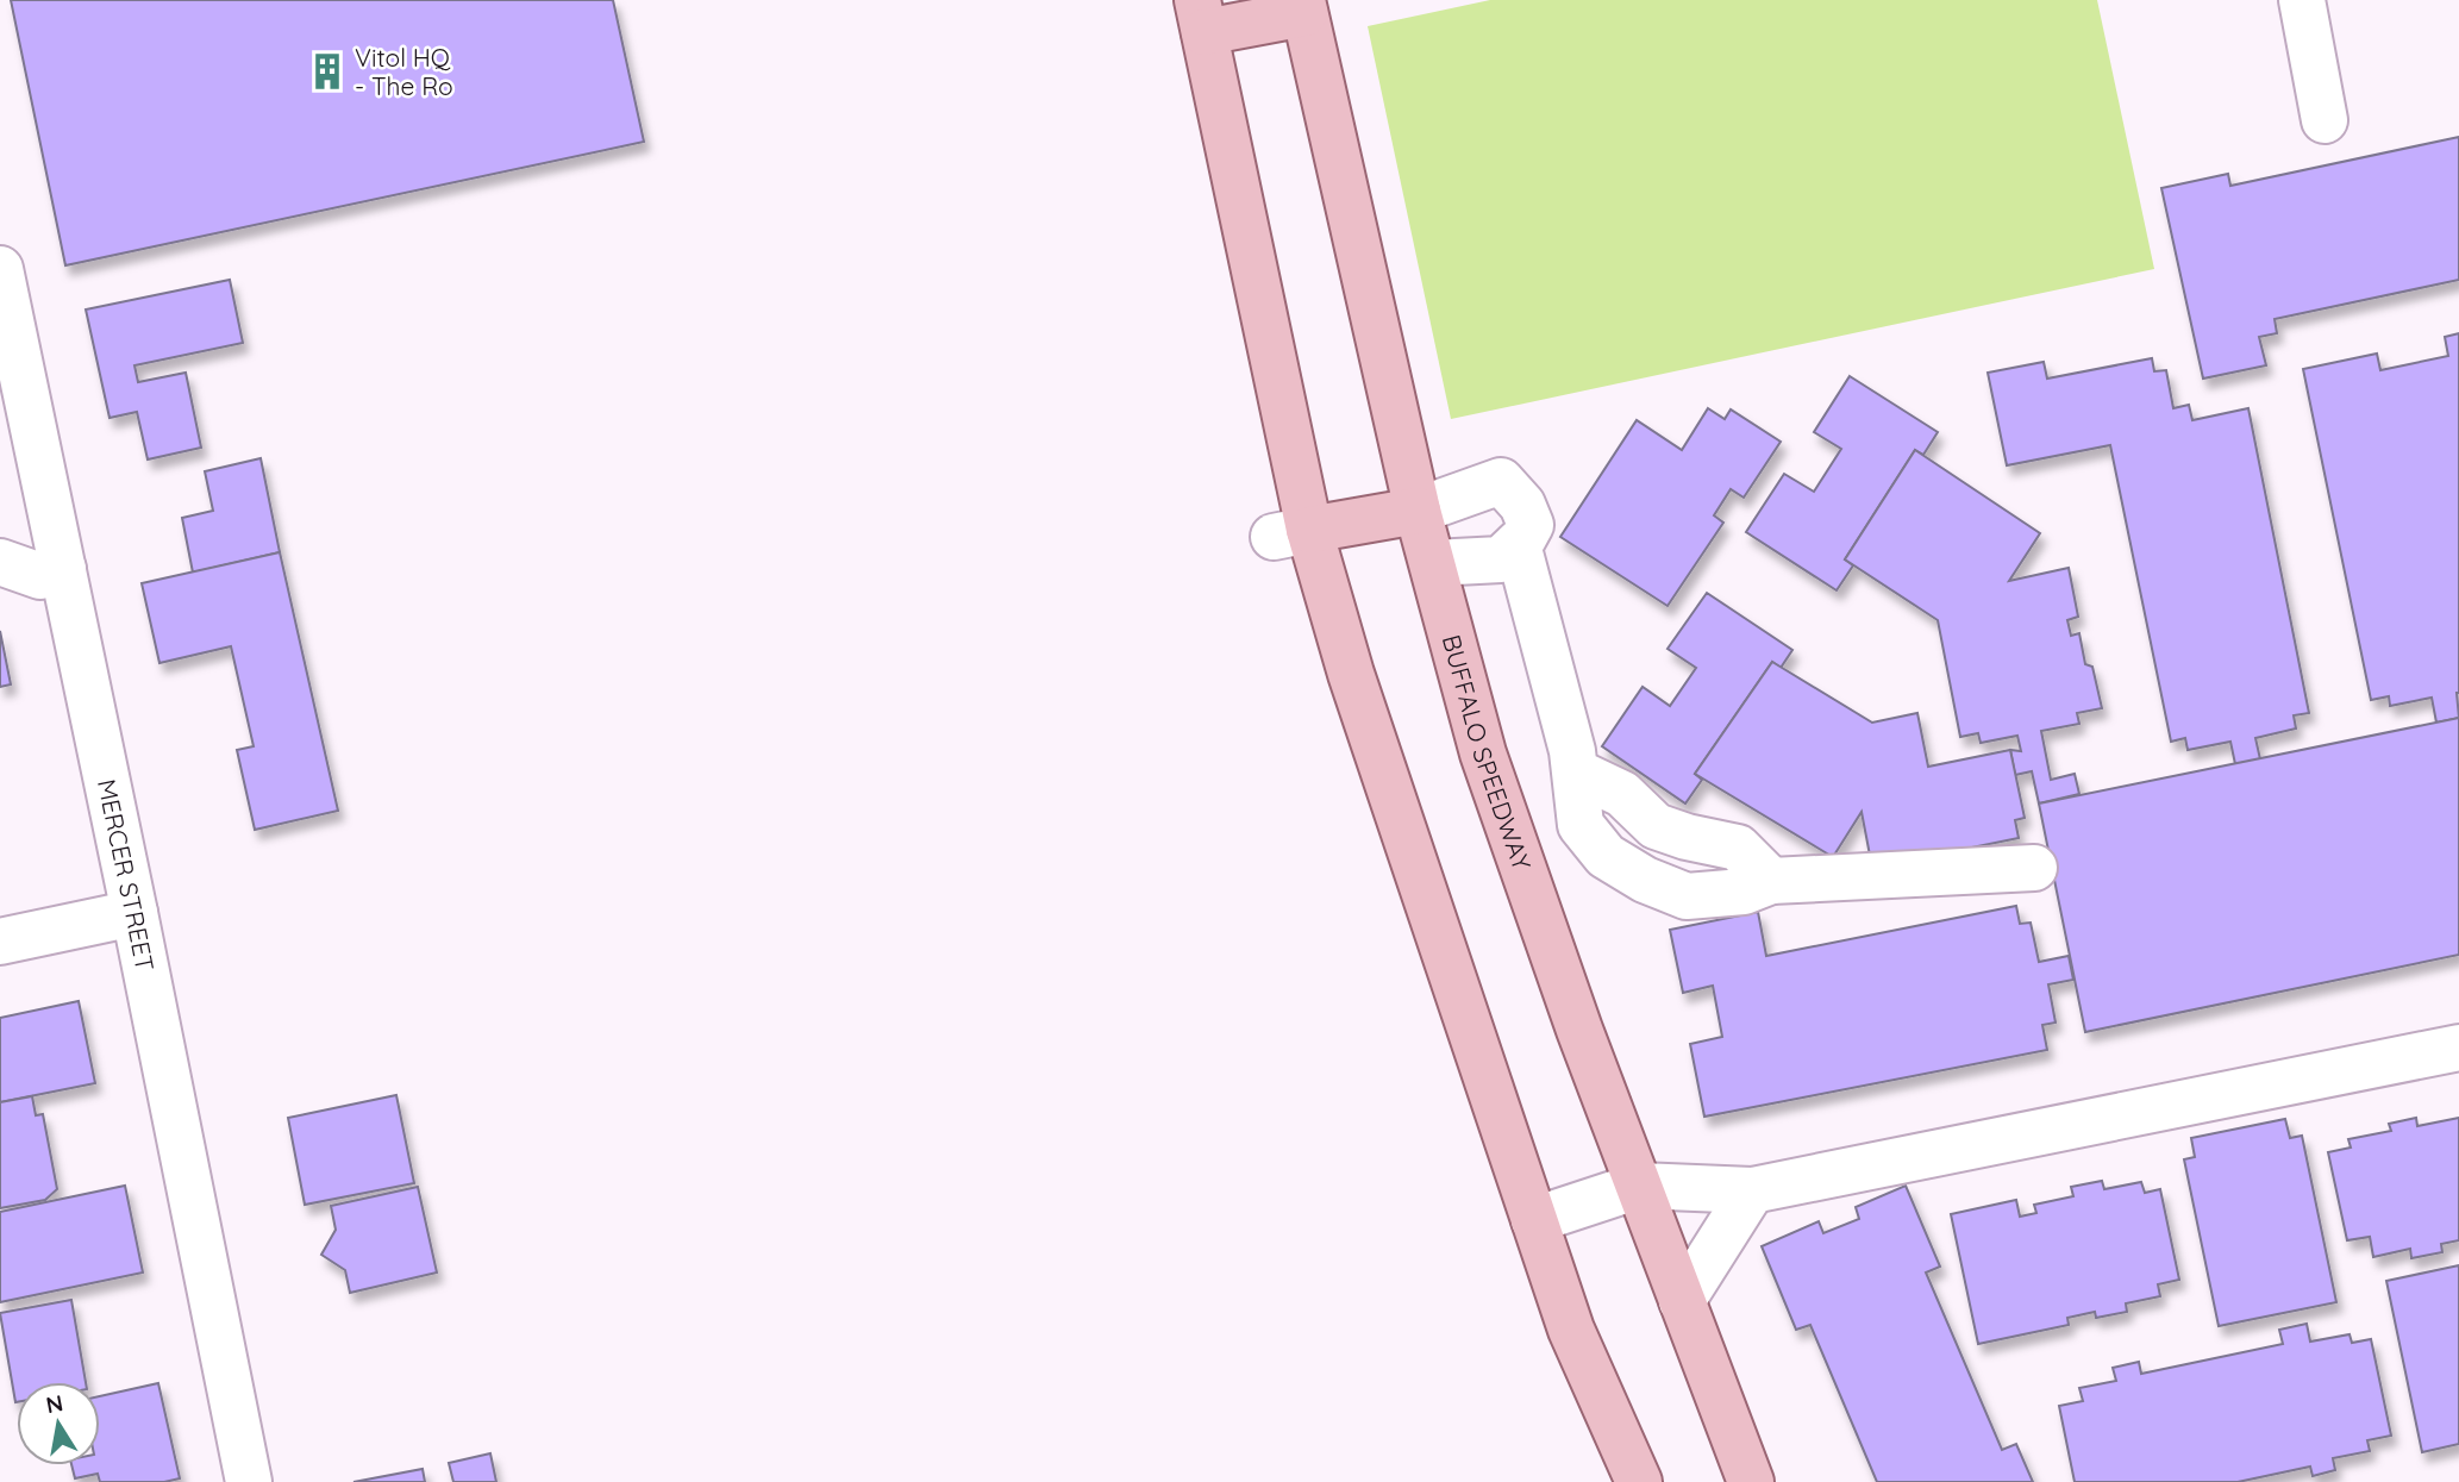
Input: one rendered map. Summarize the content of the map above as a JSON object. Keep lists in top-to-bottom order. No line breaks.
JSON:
{"streets":{"main road":["BUFFALO SPEEDWAY"],"street":["MERCER STREET"]},"places":{"building":["Vitol HQ - The Ro"]},"north":"top"}
